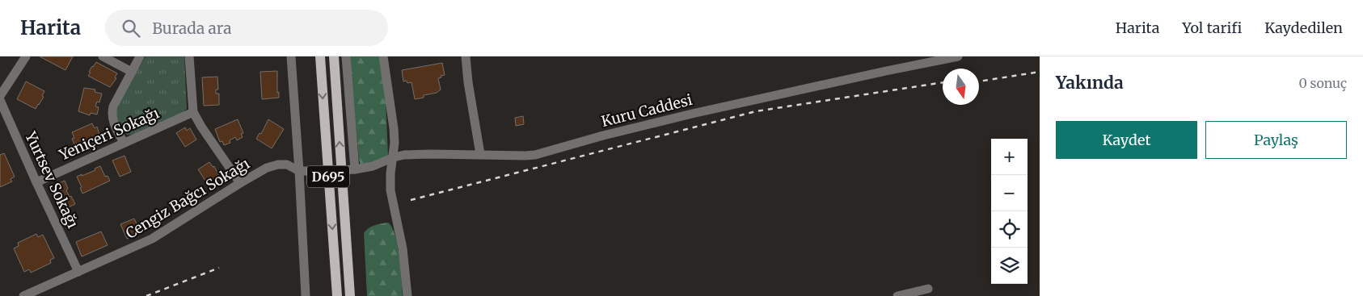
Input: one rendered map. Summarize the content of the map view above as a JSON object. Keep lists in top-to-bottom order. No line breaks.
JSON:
{"streets":{"main road":["D695"],"street":["Kuru Caddesi","Yeniçeri Sokağı","Yurtsev Sokağı","Cengiz Bağcı Sokağı"]},"crossings":[["Kuru Caddesi","D695"],["Yeniçeri Sokağı","Yurtsev Sokağı"],["D695","Cengiz Bağcı Sokağı"],["Yurtsev Sokağı","Cengiz Bağcı Sokağı"]],"north":"bottom","page":{"header":"Harita","search":"Burada ara","nav":["Harita","Yol tarifi","Kaydedilen"],"heading":["Yakında","0 sonuç"],"buttons":["Kaydet","Paylaş"],"map_buttons":["+","−"]}}
